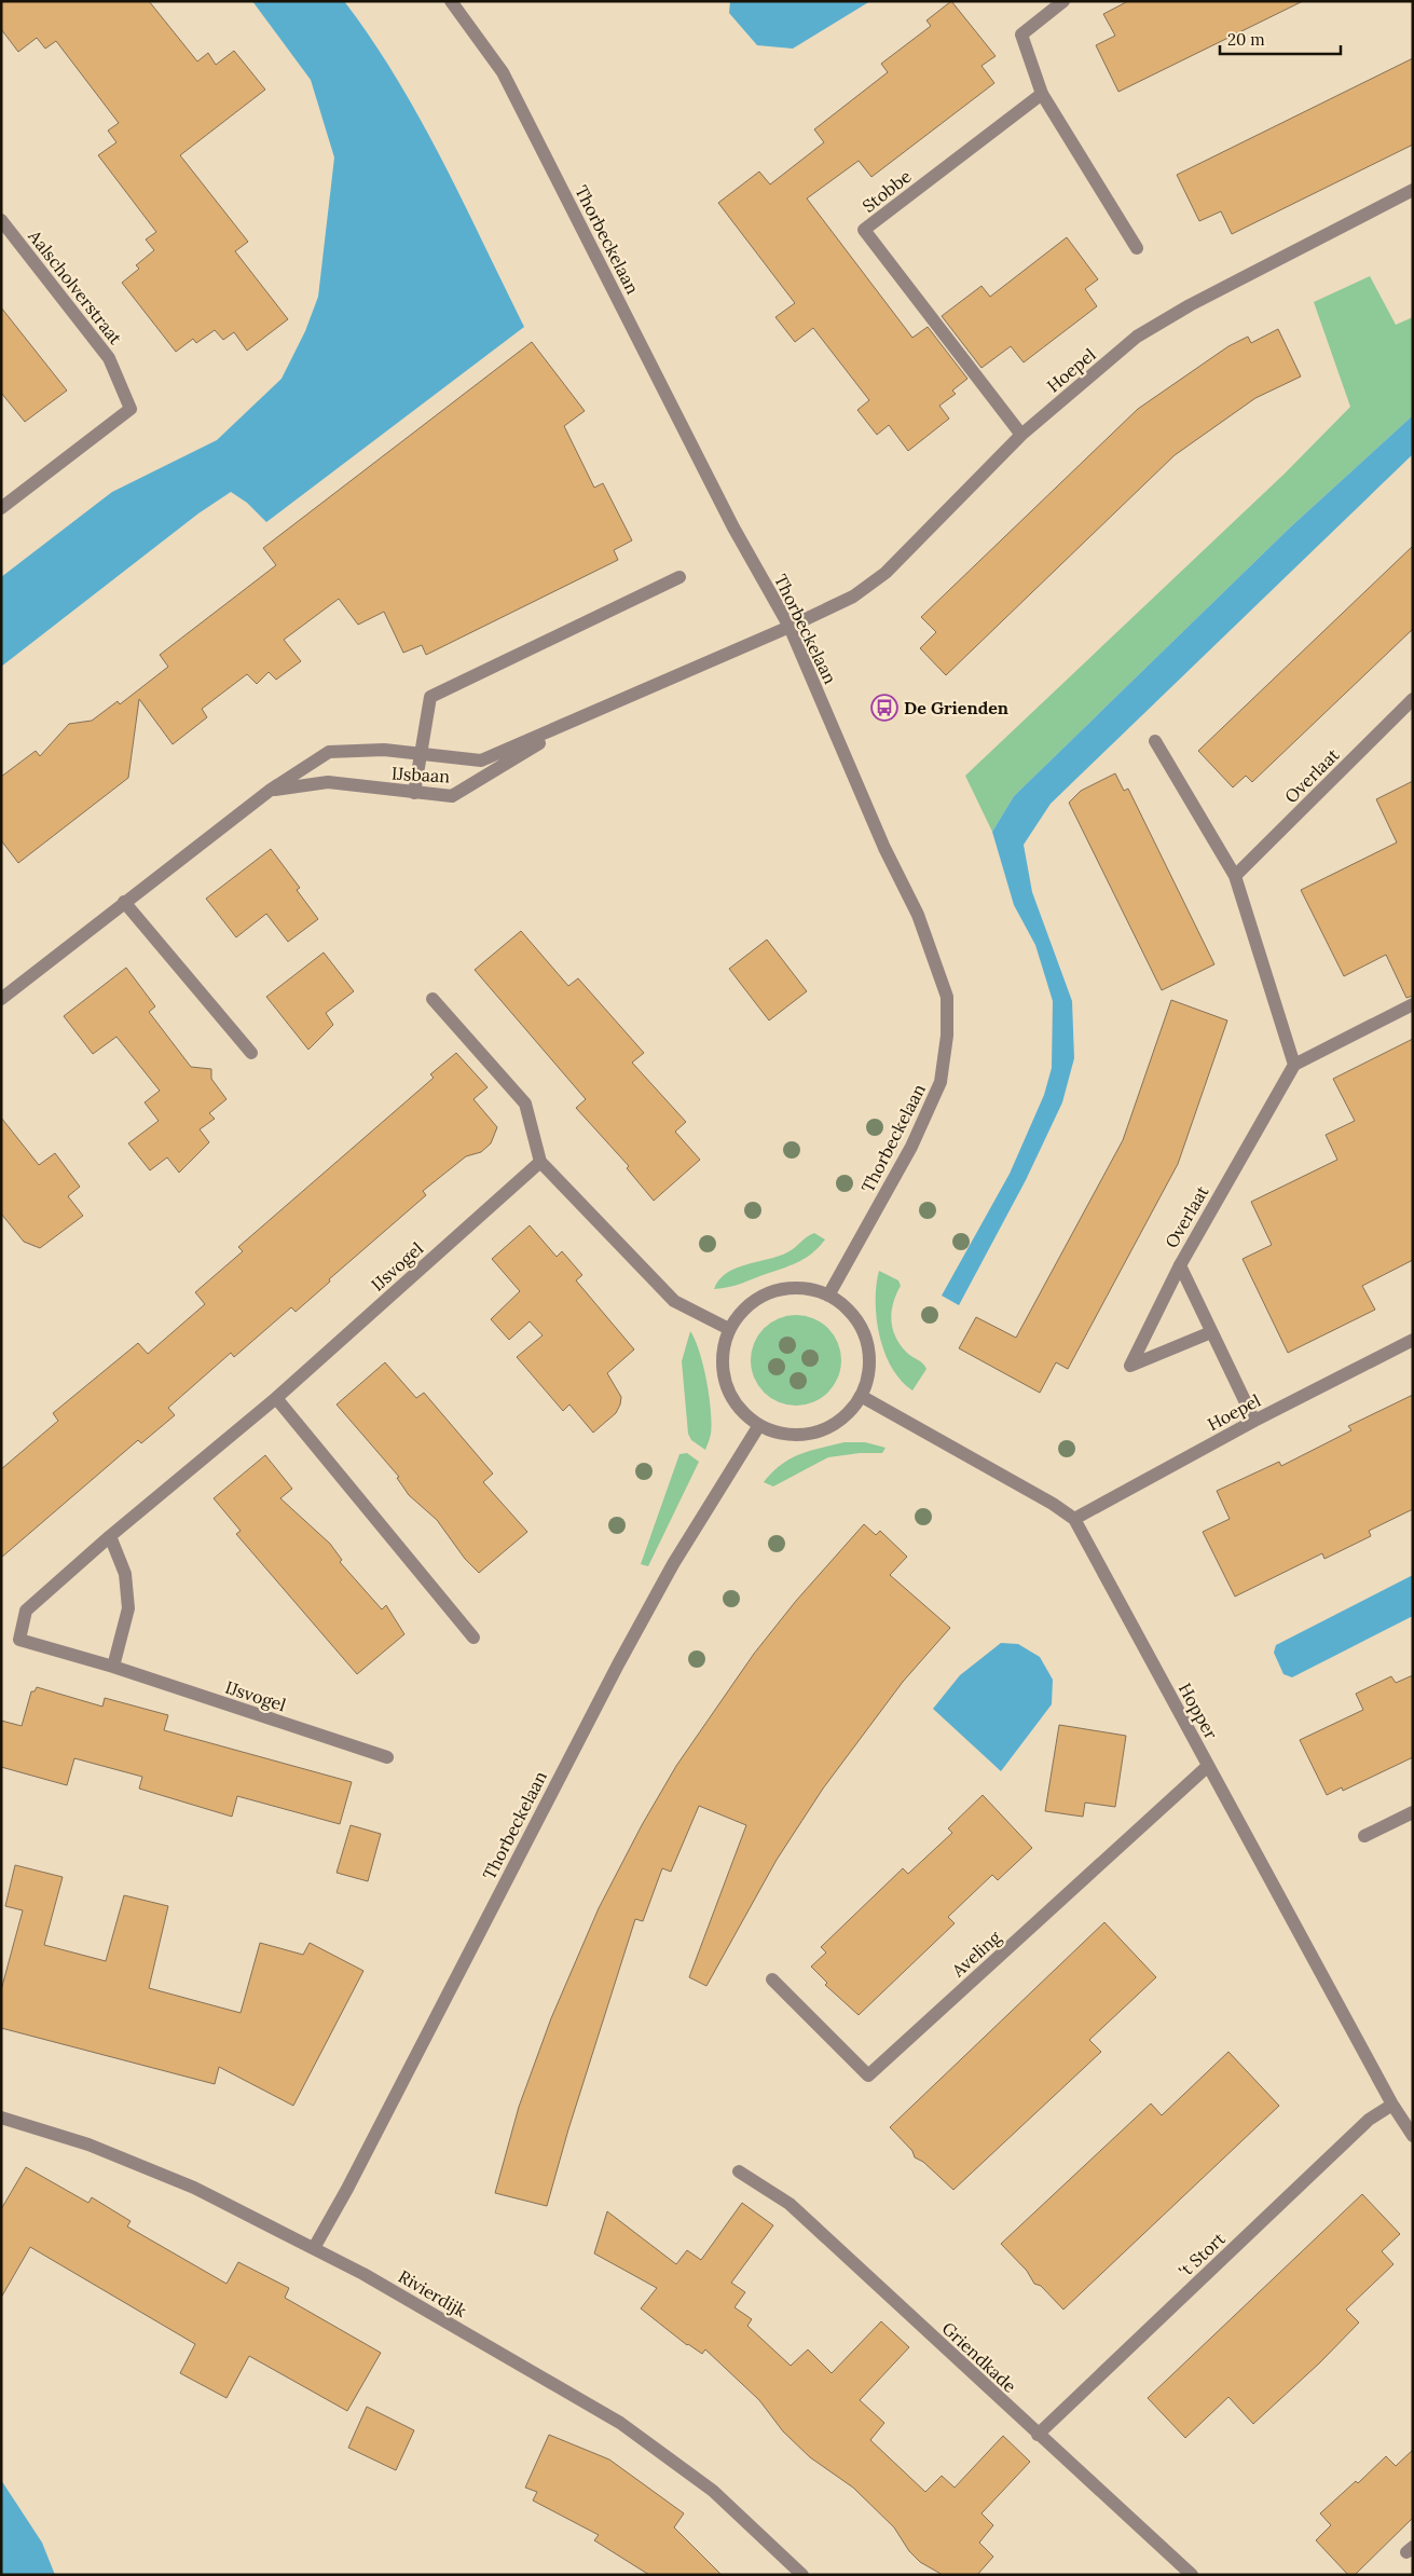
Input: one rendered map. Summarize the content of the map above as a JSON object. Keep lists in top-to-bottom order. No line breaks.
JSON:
{"streets":{"street":["Stobbe","Thorbeckelaan","Aalscholverstraat","Hoepel","IJsbaan","Overlaat","IJsvogel","Hopper","Aveling","'t Stort","Rivierdijk","Griendkade"]},"crossings":[["Stobbe","Hoepel"],["Thorbeckelaan","Hoepel"],["Thorbeckelaan","IJsbaan"],["Thorbeckelaan","Hopper"],["Thorbeckelaan","Rivierdijk"],["Hoepel","IJsbaan"],["Hoepel","Overlaat"],["Hoepel","Hopper"],["Hopper","Aveling"],["Hopper","'t Stort"],["'t Stort","Griendkade"]],"places":{"bus stop":["De Grienden"]},"scale_bar":"20 m"}
